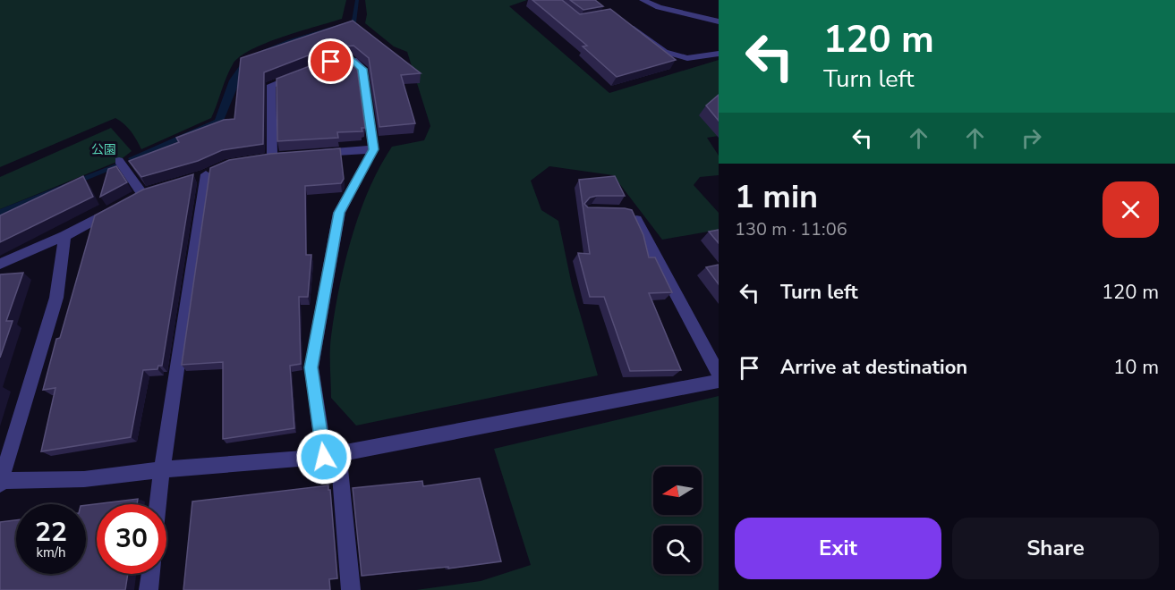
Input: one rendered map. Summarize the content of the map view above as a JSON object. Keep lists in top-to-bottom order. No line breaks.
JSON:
{"parks":["公園"],"north":"left","page":{"turn":["120 m","Turn left"],"heading":["1 min","130 m · 11:06"],"list":[{"name":"Turn left","value":"120 m"},{"name":"Arrive at destination","value":"10 m"}],"speed":"22 km/h","limit":"30","buttons":["Exit","Share"]}}
